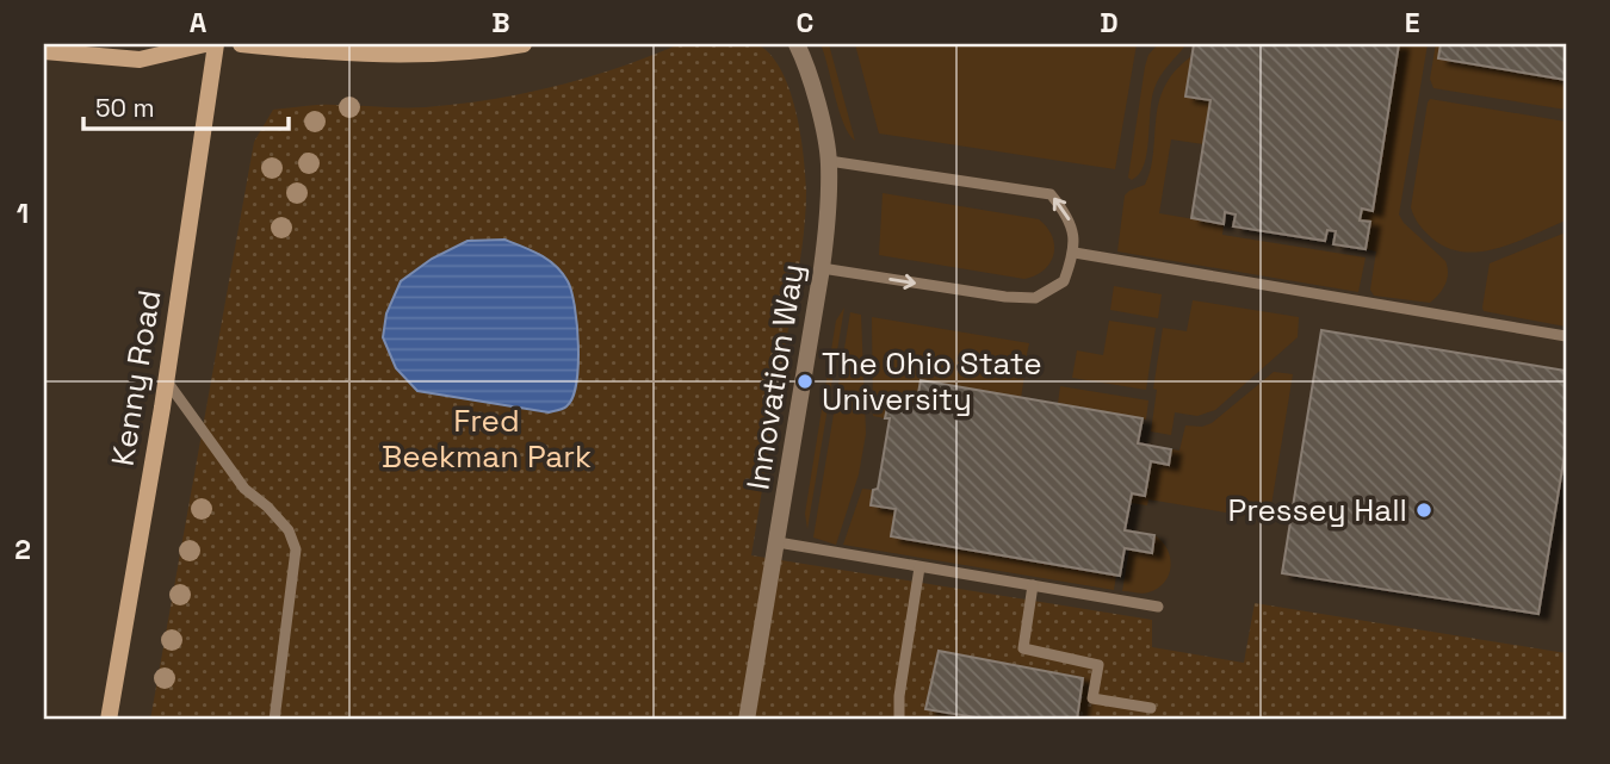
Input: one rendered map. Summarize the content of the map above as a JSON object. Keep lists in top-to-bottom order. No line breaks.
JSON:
{"streets":{"street":["Innovation Way","Kenny Road"]},"parks":["Fred Beekman Park"],"places":["The Ohio State University","Pressey Hall"],"scale_bar":"50 m","grid":{"columns":["A","B","C","D","E"],"rows":["1","2"]}}
